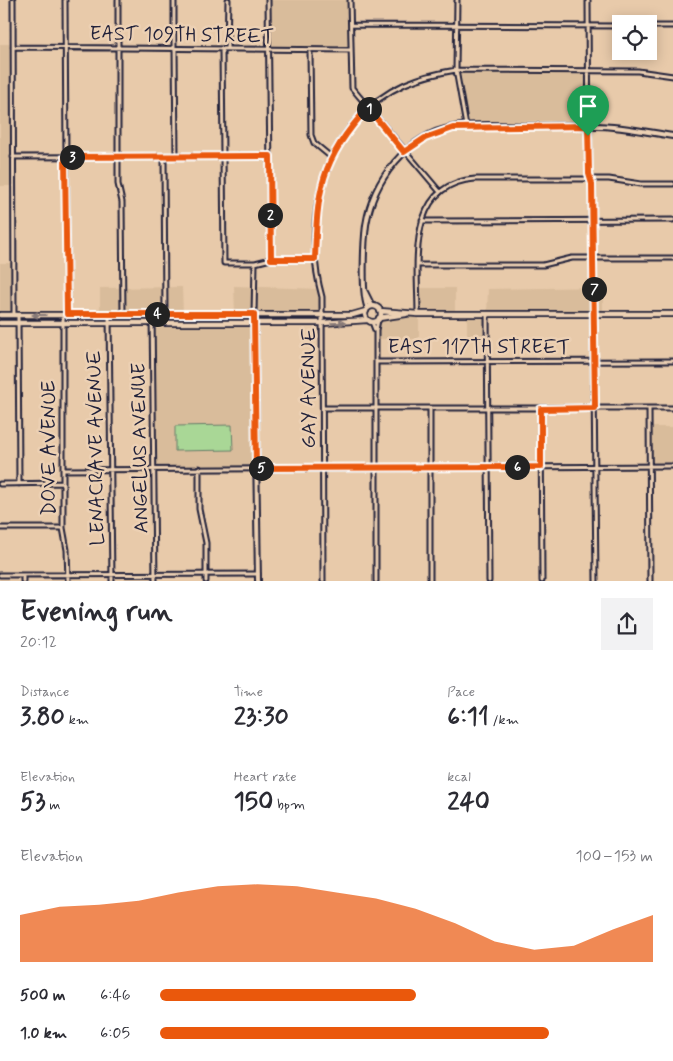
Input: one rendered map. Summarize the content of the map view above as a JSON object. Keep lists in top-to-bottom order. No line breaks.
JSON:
{"streets":{"street":["EAST 109TH STREET","EAST 117TH STREET","GAY AVENUE","DOVE AVENUE","LENACRAVE AVENUE","ANGELUS AVENUE"]},"crossings":[["EAST 109TH STREET","DOVE AVENUE"]],"page":{"pins":["1","3","2","7","4","6","5"],"heading":["Evening run","20:12"],"stats":[["Distance","3.80 km"],["Time","23:30"],["Pace","6:11 /km"],["Elevation","53 m"],["Heart rate","150 bpm"],["kcal","240"]],"chart":["Elevation","100–153 m"],"list":[{"name":"500 m","note":"6:46"},{"name":"1.0 km","note":"6:05"}]}}
